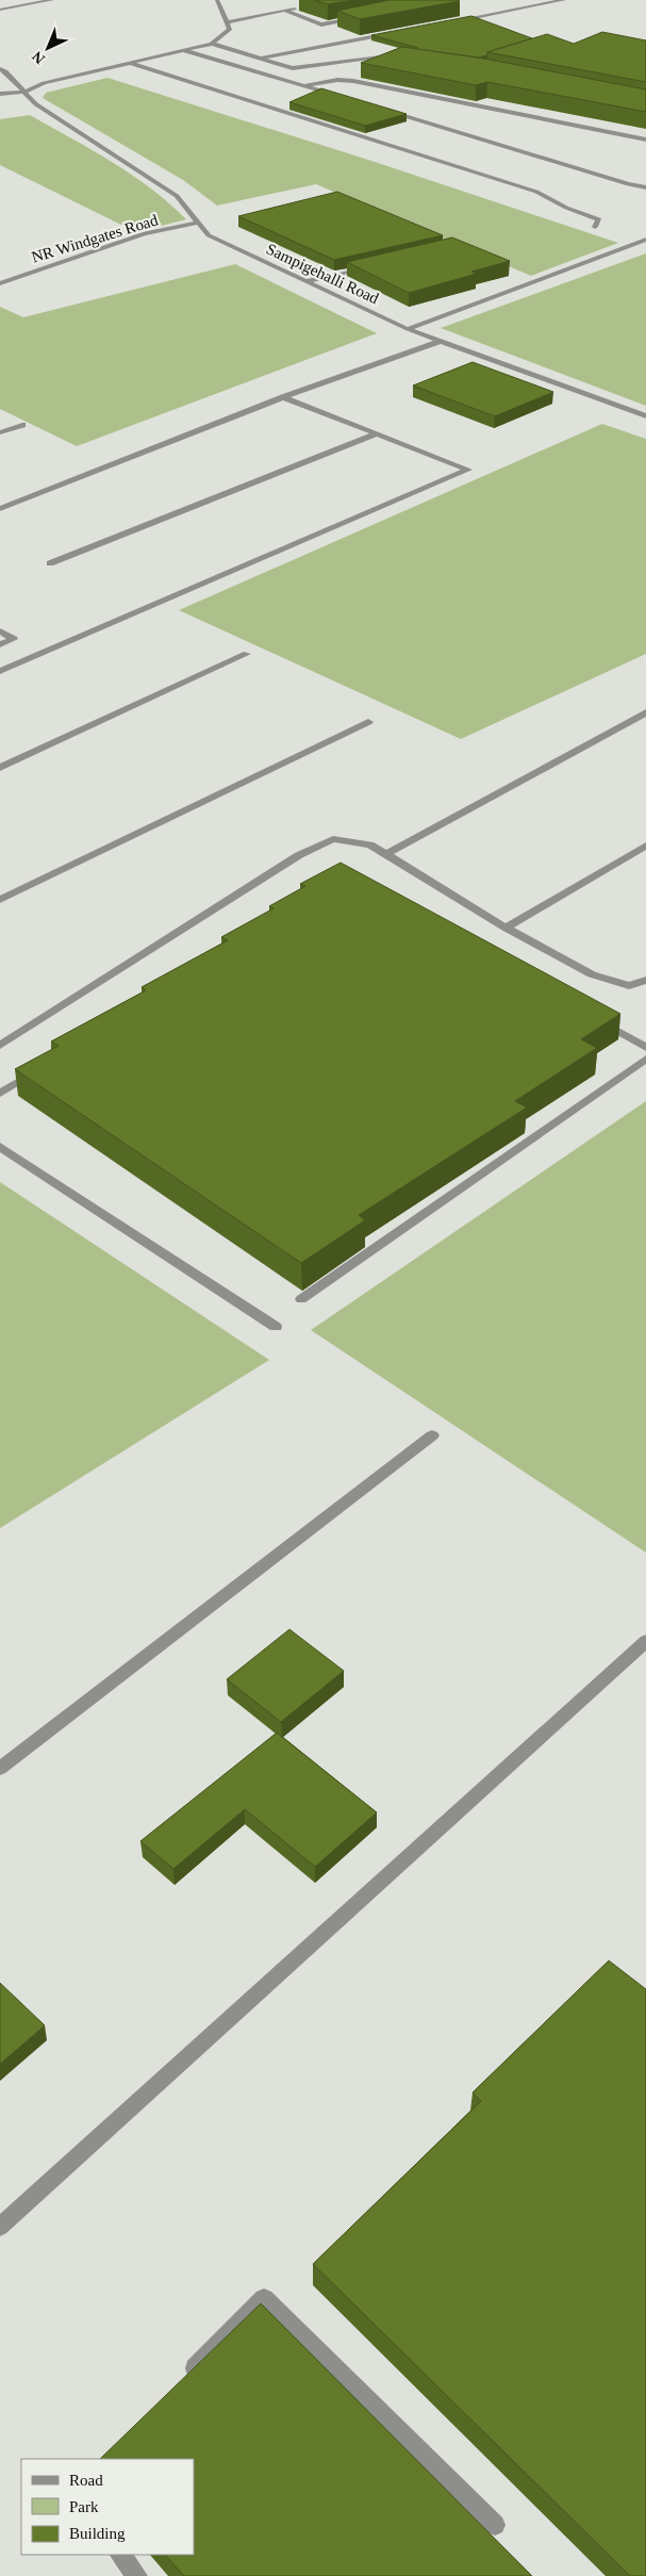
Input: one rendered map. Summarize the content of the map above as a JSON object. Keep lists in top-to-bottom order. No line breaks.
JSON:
{"streets":{"street":["NR Windgates Road","Sampigehalli Road"]},"crossings":[["NR Windgates Road","Sampigehalli Road"]],"legend":["Road","Park","Building"],"north":"bottom left"}
